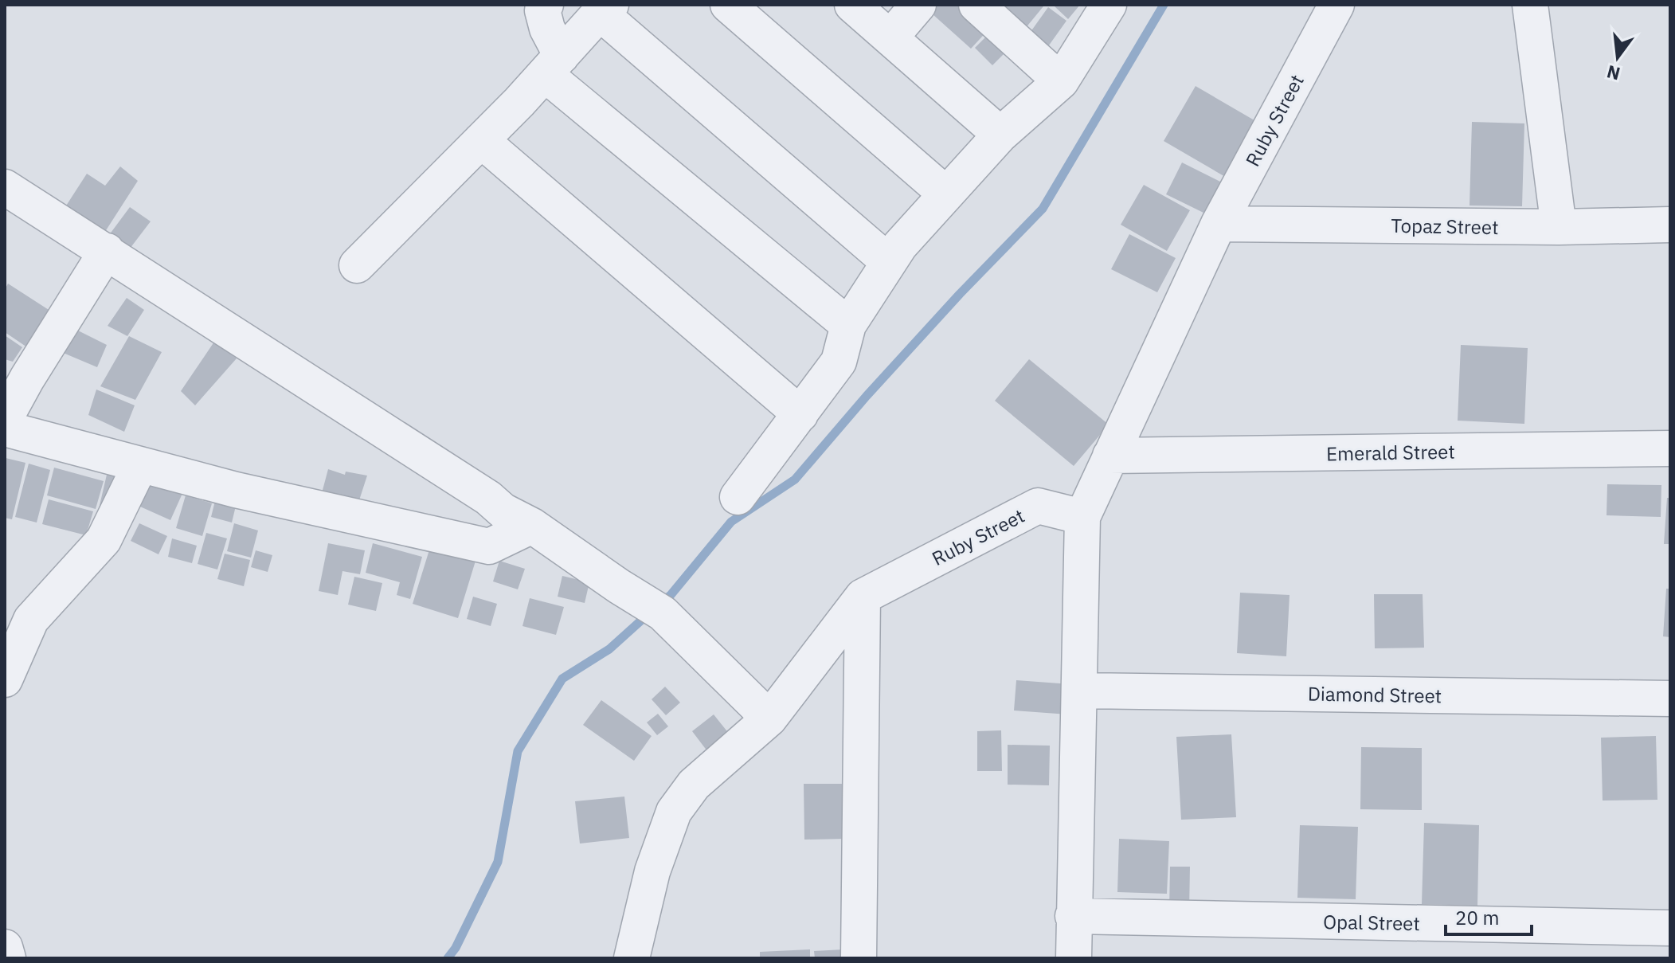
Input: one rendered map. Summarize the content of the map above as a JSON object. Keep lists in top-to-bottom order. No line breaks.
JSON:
{"streets":{"street":["Ruby Street","Topaz Street","Emerald Street","Diamond Street","Opal Street"]},"crossings":[["Ruby Street","Topaz Street"],["Ruby Street","Emerald Street"]],"scale_bar":"20 m","north":"bottom"}
